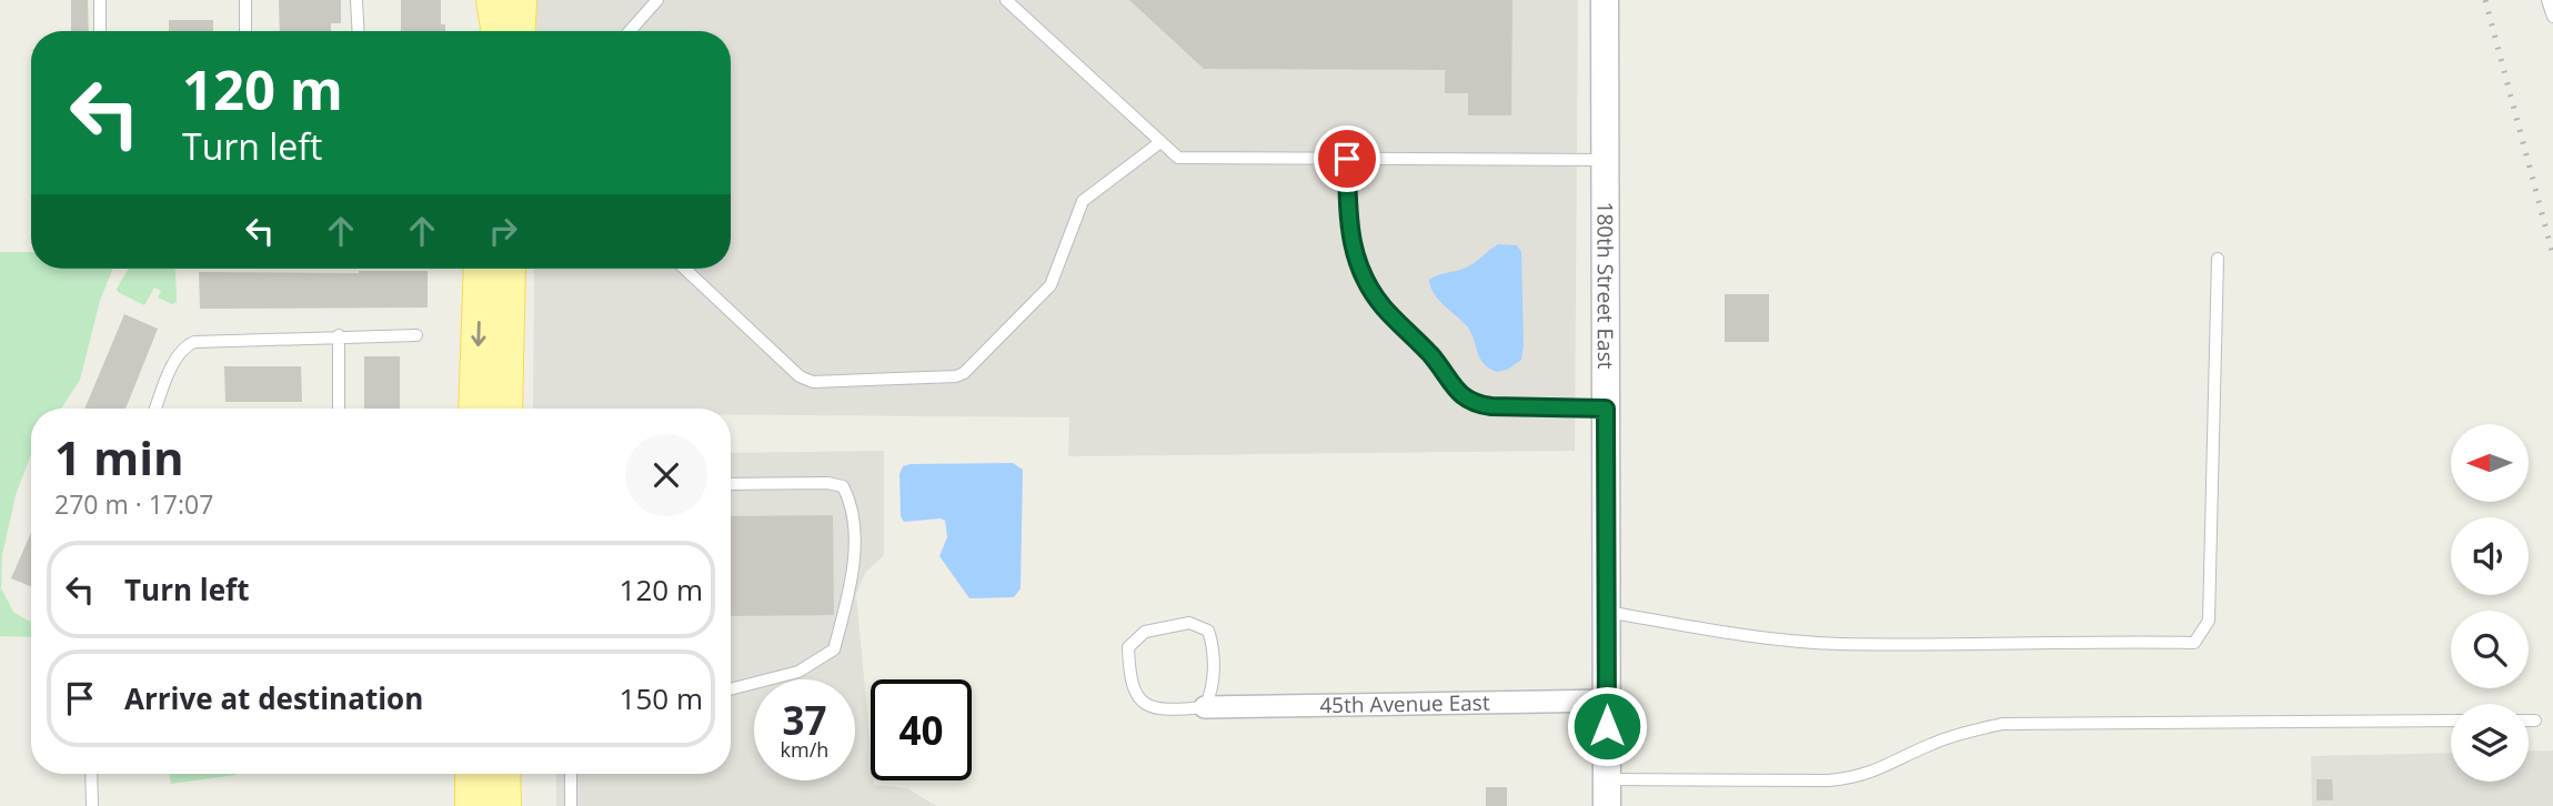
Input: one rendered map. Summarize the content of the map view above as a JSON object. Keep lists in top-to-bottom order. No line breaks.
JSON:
{"streets":{"street":["180th Street East","45th Avenue East"]},"crossings":[["180th Street East","45th Avenue East"]],"north":"left","page":{"turn":["120 m","Turn left"],"heading":["1 min","270 m · 17:07"],"list":[{"name":"Turn left","value":"120 m"},{"name":"Arrive at destination","value":"150 m"}],"speed":"37 km/h","limit":"40"}}
